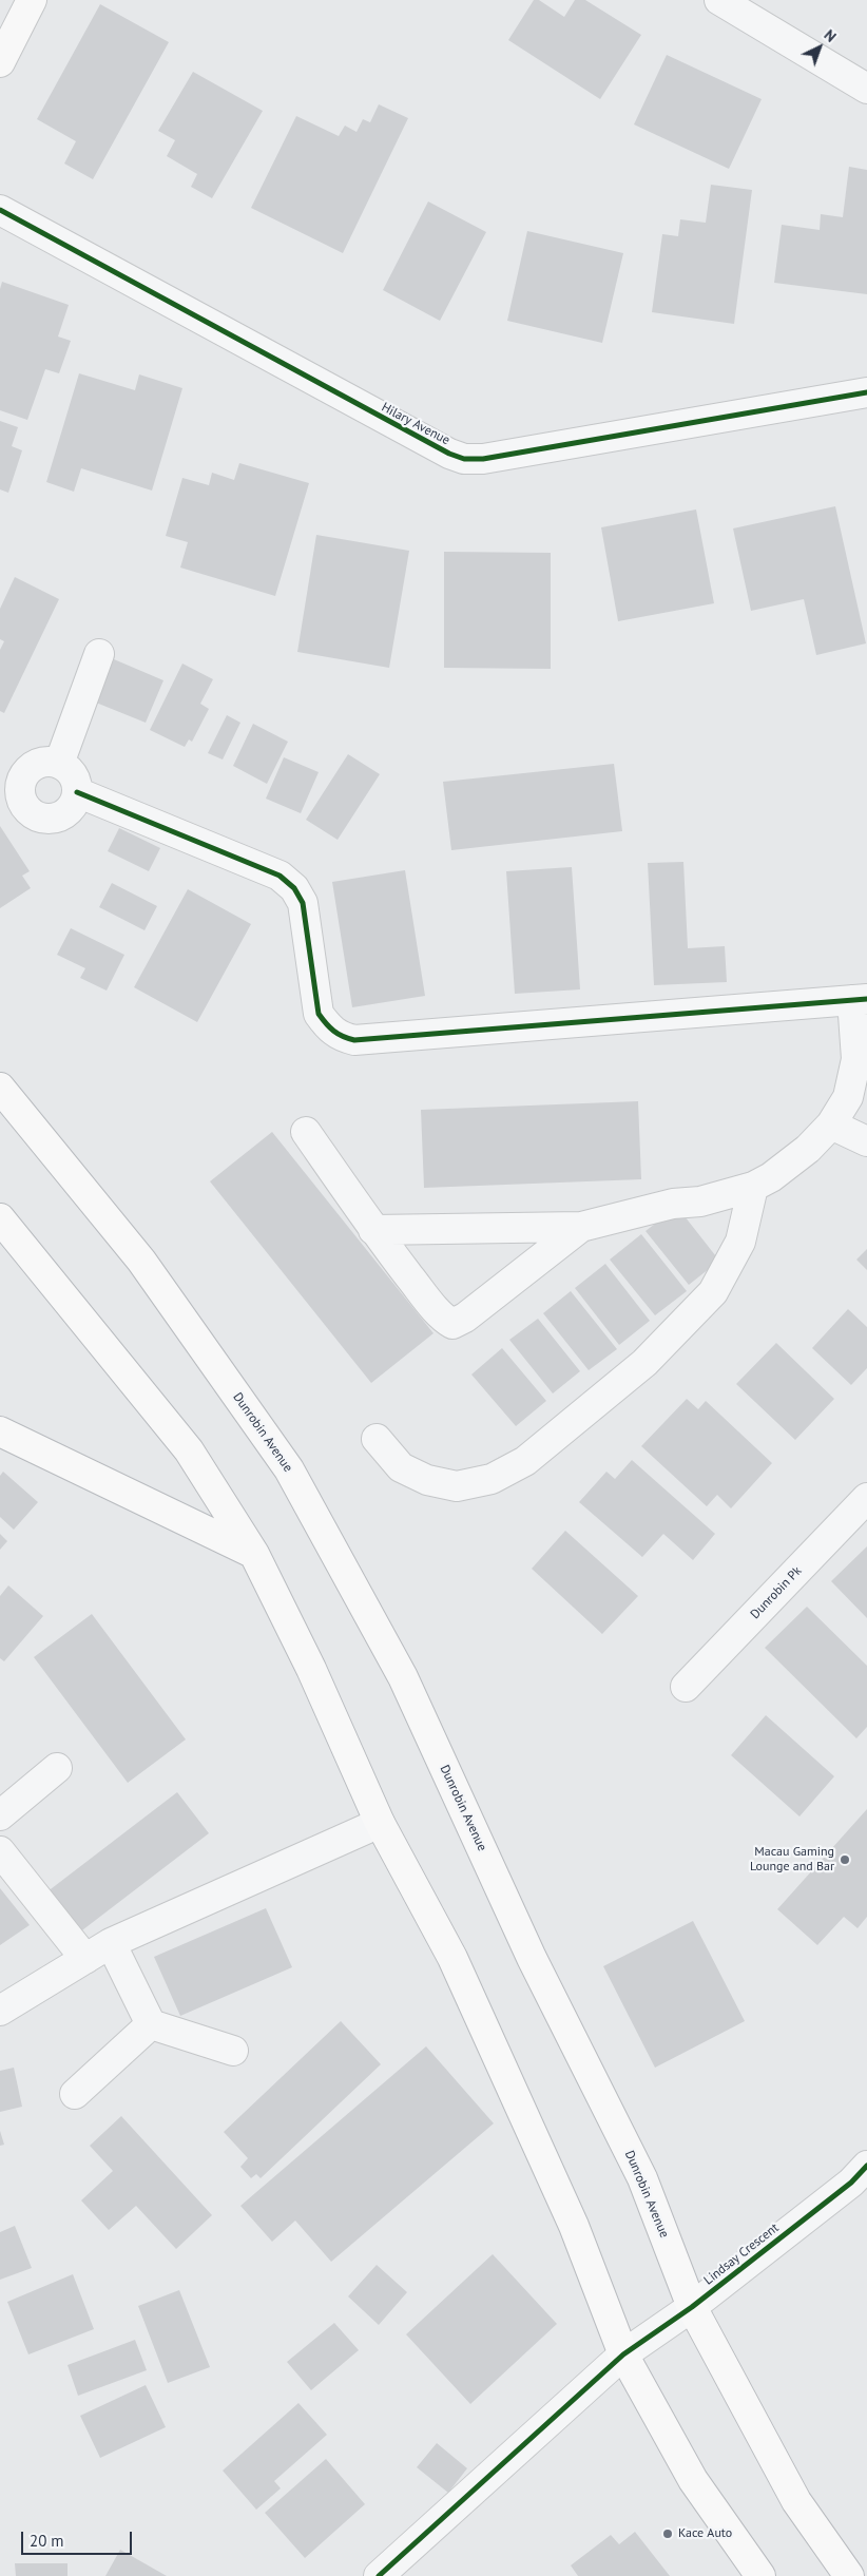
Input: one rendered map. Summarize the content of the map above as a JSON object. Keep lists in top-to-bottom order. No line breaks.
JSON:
{"streets":{"main road":["Dunrobin Avenue"],"street":["Hilary Avenue","Dunrobin Pk","Lindsay Crescent"]},"crossings":[["Dunrobin Avenue","Lindsay Crescent"]],"places":["Macau Gaming Lounge and Bar","Kace Auto"],"scale_bar":"20 m","north":"top right"}
